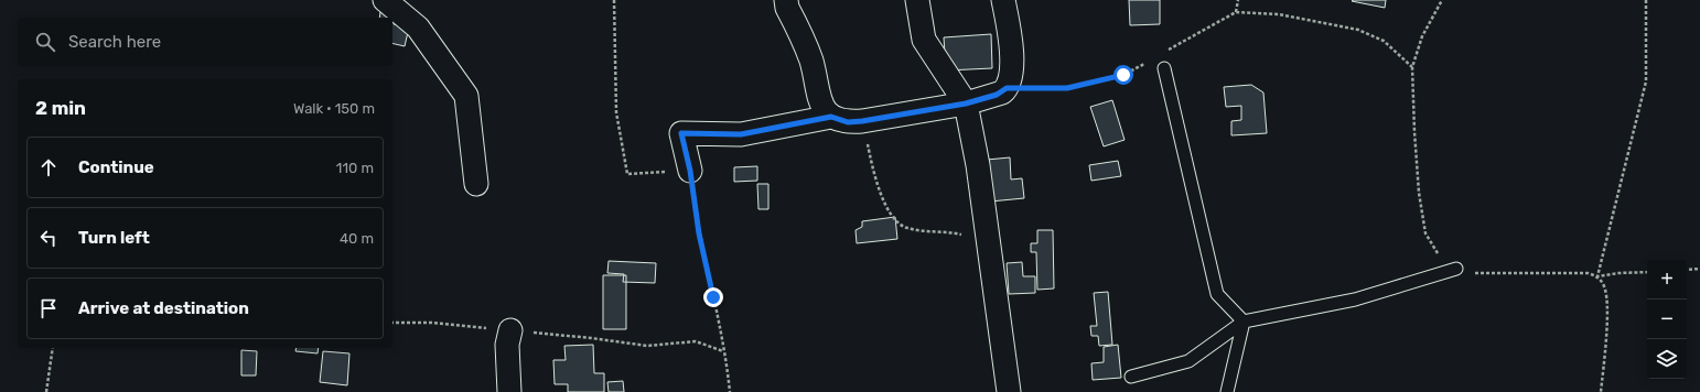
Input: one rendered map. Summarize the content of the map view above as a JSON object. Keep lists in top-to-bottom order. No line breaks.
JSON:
{"page":{"search":"Search here","heading":["2 min","Walk · 150 m"],"list":[["Continue","110 m"],["Turn left","40 m"],"Arrive at destination"],"map_buttons":["+","−"]}}
